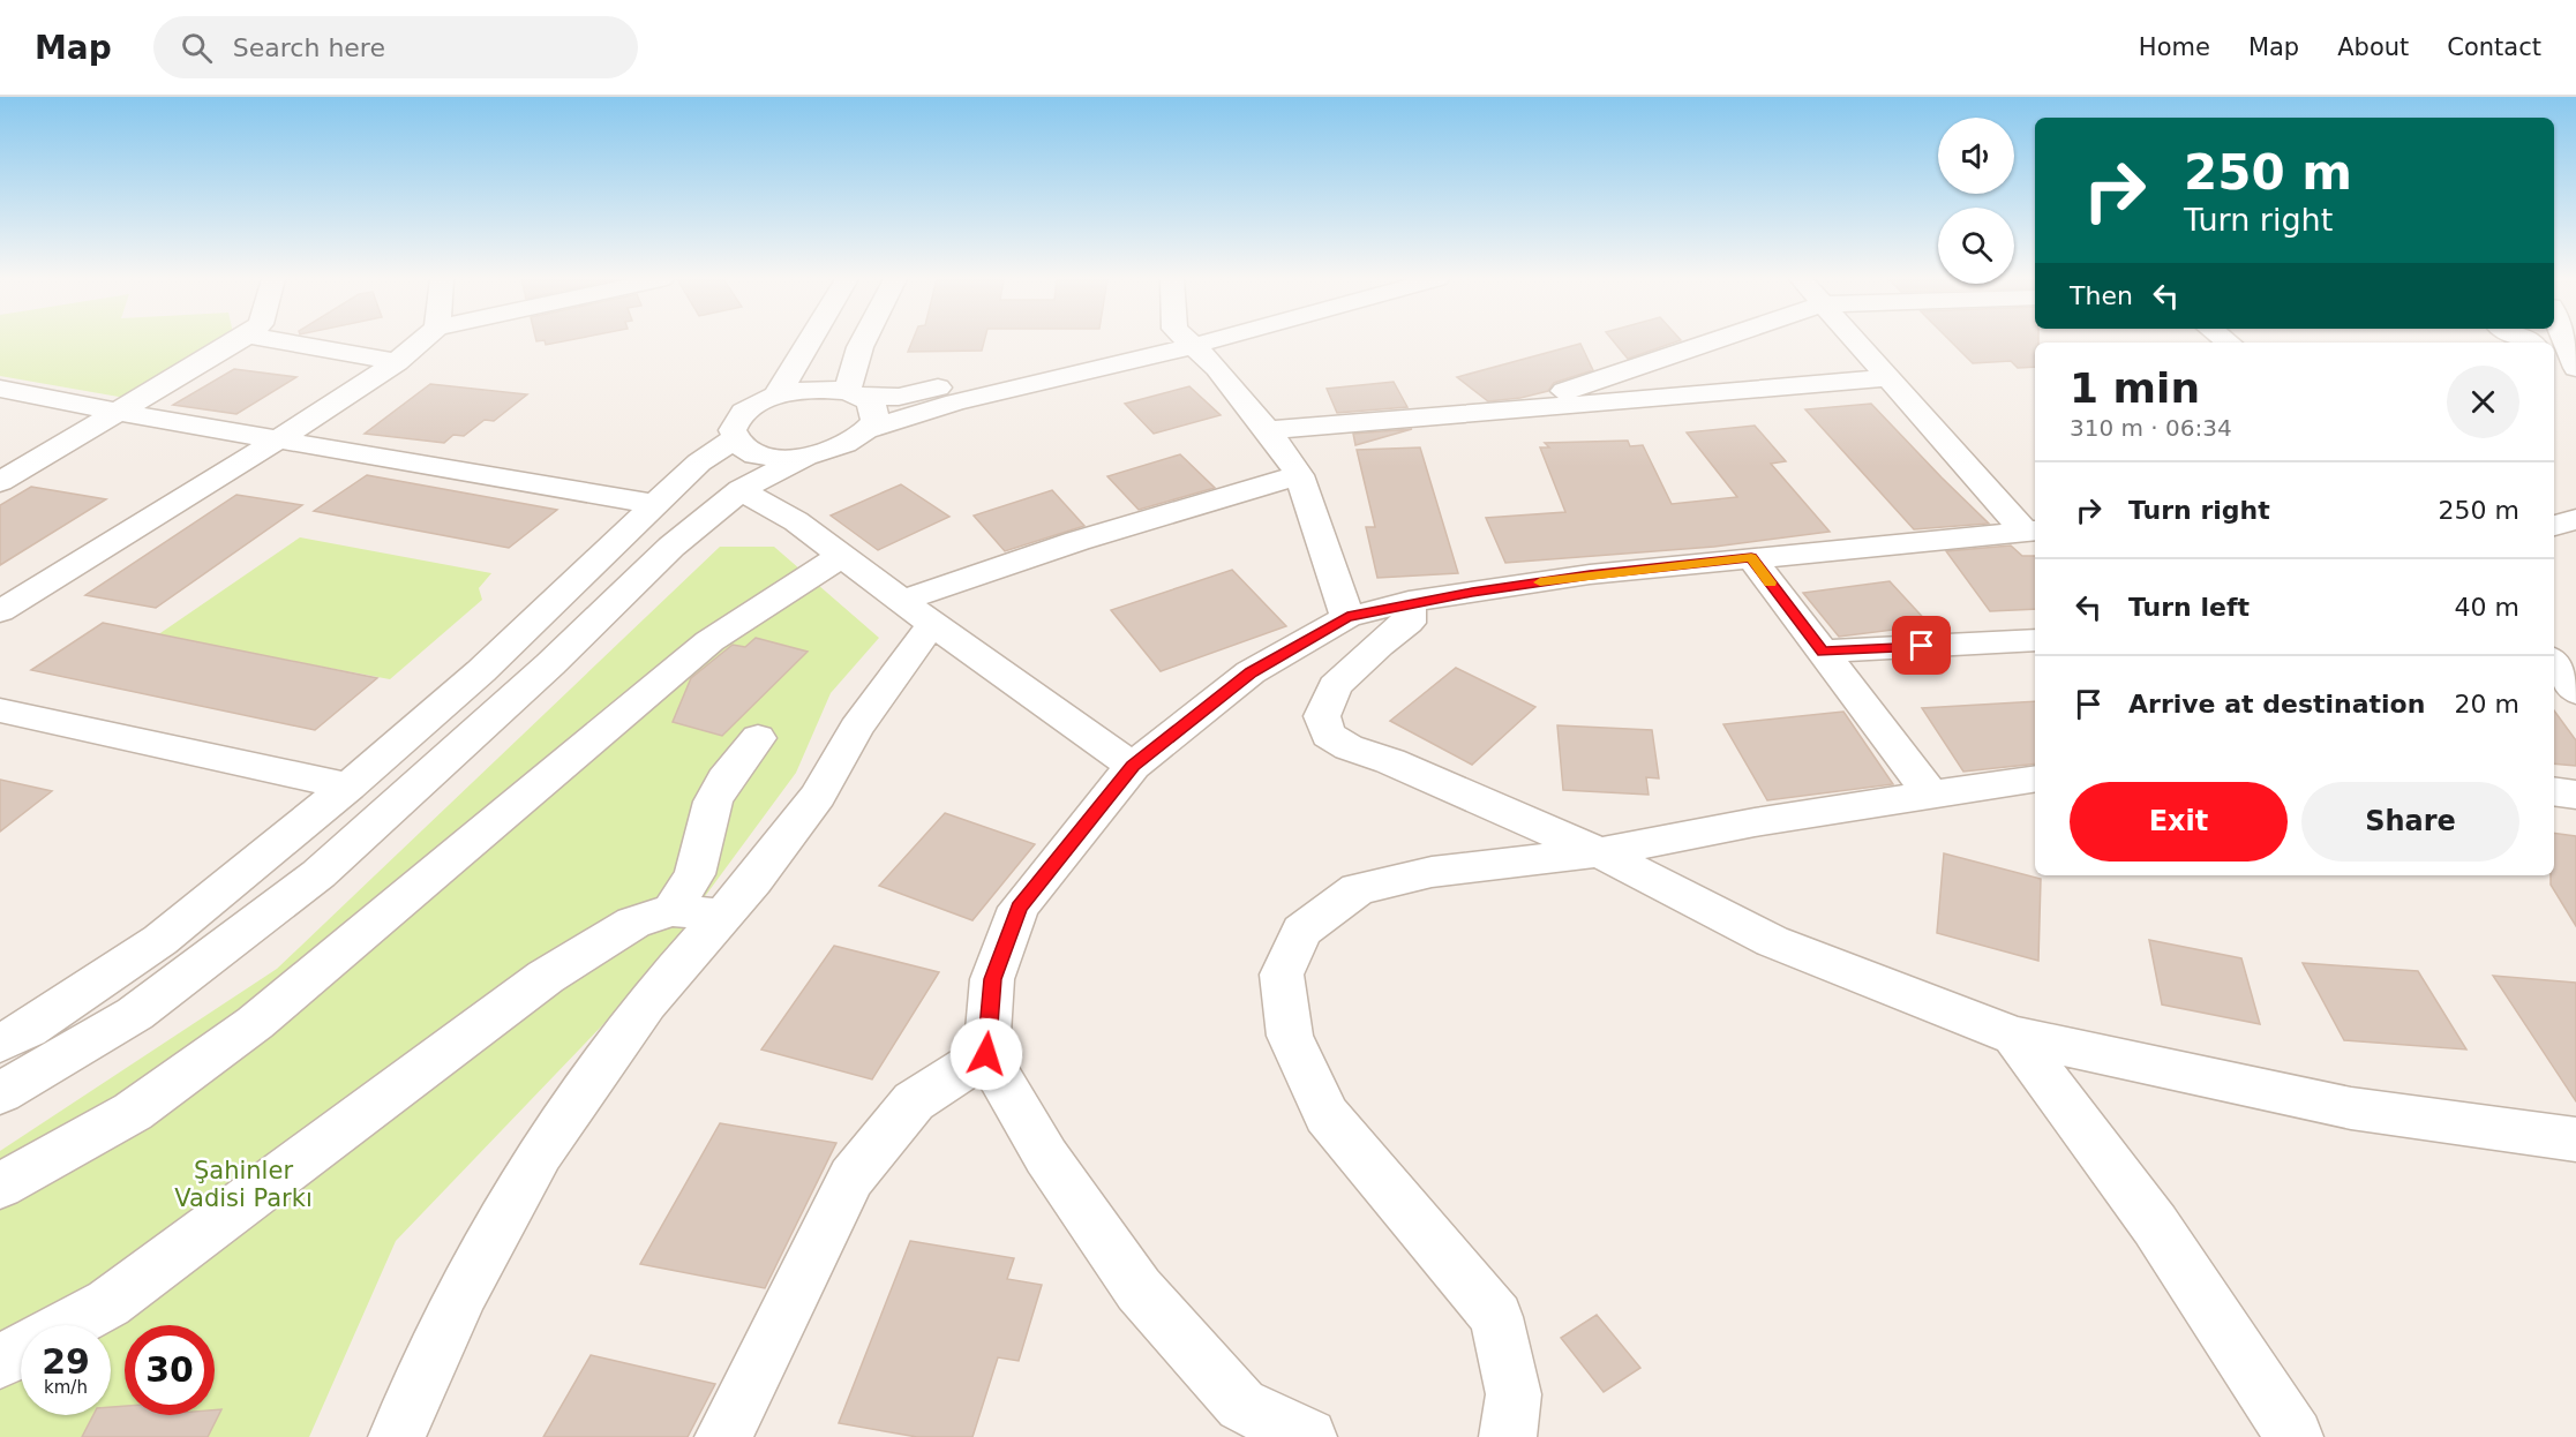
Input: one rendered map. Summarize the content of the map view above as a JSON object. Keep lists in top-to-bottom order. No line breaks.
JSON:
{"parks":["Şahinler Vadisi Parkı"],"page":{"header":"Map","search":"Search here","nav":["Home","Map","About","Contact"],"turn":["250 m","Turn right"],"then":"Then","heading":["1 min","310 m · 06:34"],"list":[{"name":"Turn right","value":"250 m"},{"name":"Turn left","value":"40 m"},{"name":"Arrive at destination","value":"20 m"}],"buttons":["Exit","Share"],"speed":"29 km/h","limit":"30"}}
